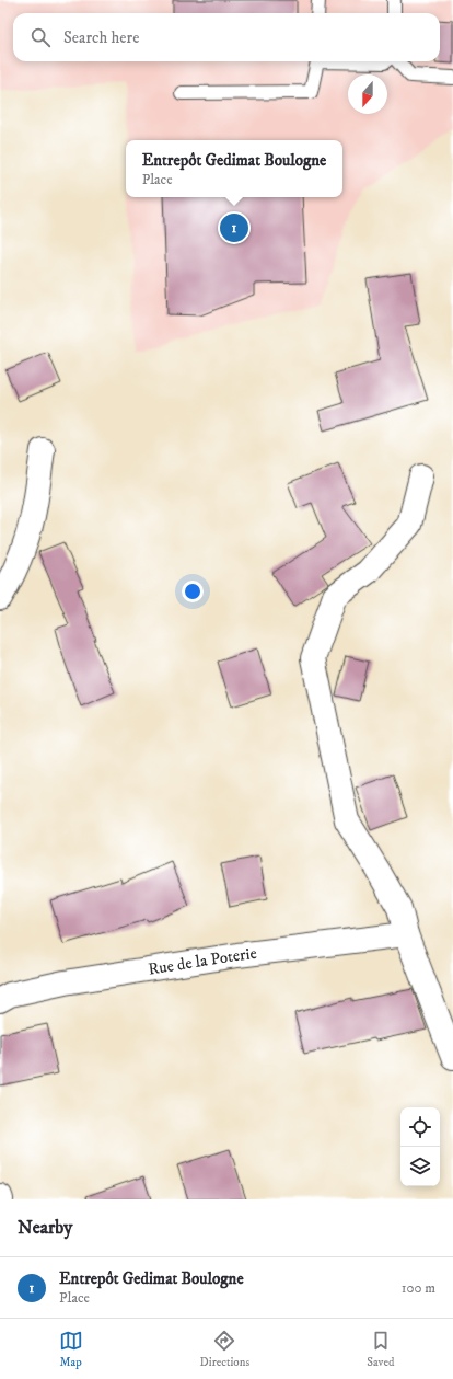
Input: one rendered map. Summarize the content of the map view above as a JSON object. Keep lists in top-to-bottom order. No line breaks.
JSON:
{"streets":{"street":["Rue de la Poterie"]},"north":"bottom","page":{"search":"Search here","popup":["Entrepôt Gedimat Boulogne","Place"],"pins":"1","heading":"Nearby","list":[{"mark":"1","name":"Entrepôt Gedimat Boulogne","note":"Place","value":"100 m"}],"nav":["Map","Directions","Saved"]}}
